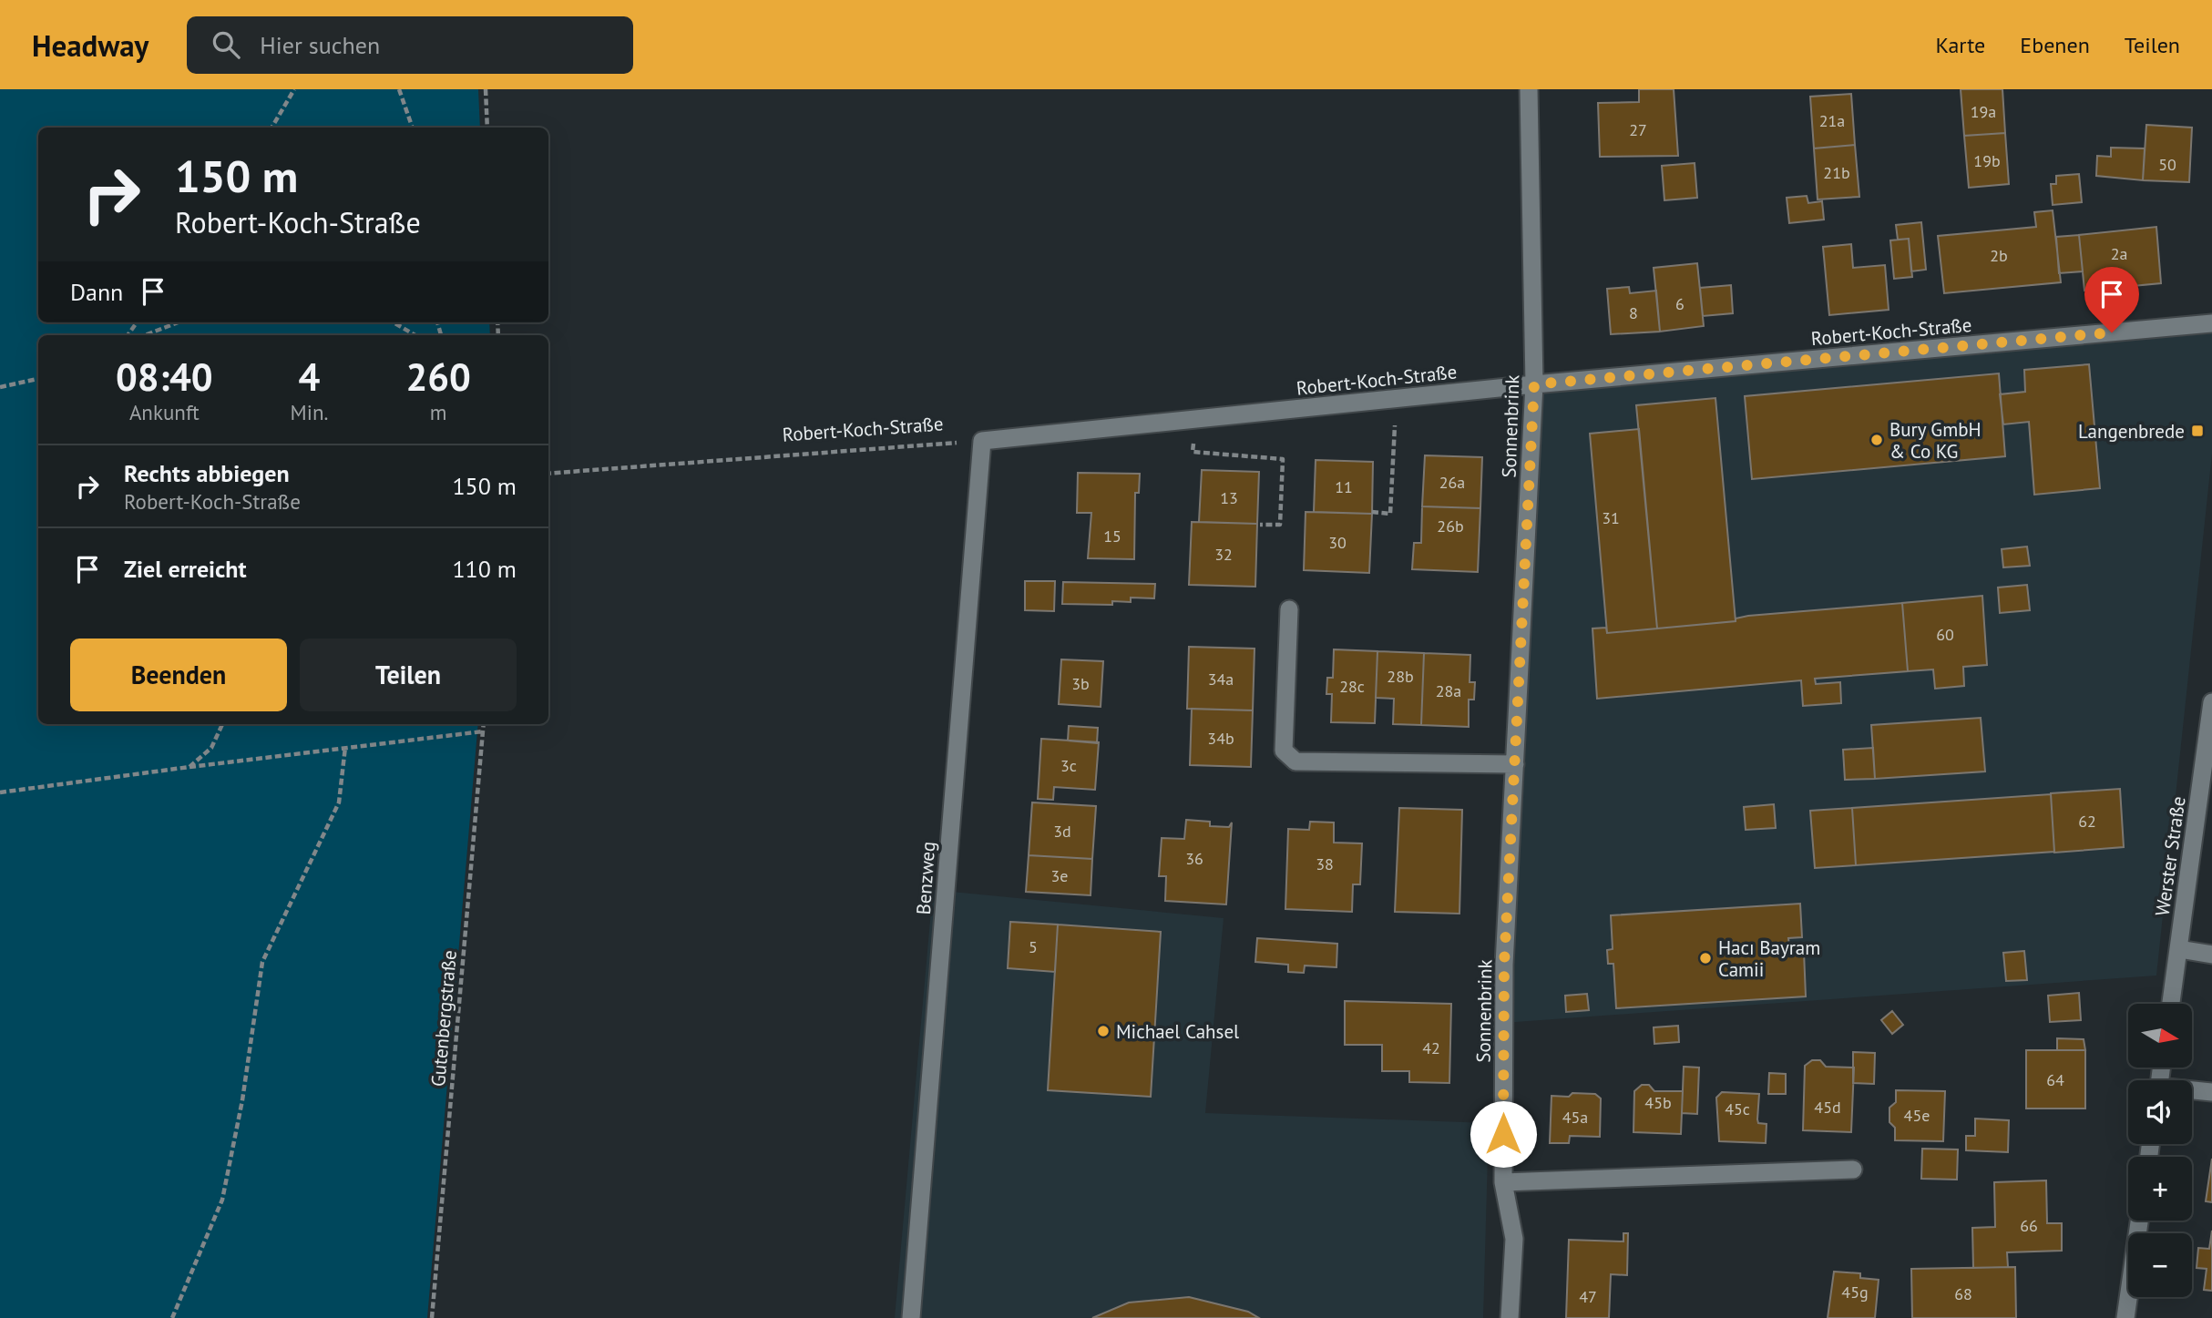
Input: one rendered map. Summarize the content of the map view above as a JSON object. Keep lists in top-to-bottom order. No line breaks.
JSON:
{"streets":{"street":["Robert-Koch-Straße","Sonnenbrink","Werster Straße","Benzweg"],"path":["Gutenbergstraße"]},"crossings":[["Robert-Koch-Straße","Sonnenbrink"],["Robert-Koch-Straße","Benzweg"]],"places":{"transit":["Langenbrede"],"other":["Bury GmbH & Co KG","Hacı Bayram Camii","Michael Cahsel"]},"house_numbers":["19a","21a","27","19b","50","21b","2a","2b","6","8","26a","11","13","31","26b","15","30","32","60","28b","34a","3b","28c","28a","34b","3c","62","3d","36","38","3e","5","42","64","45b","45d","45c","45e","45a","66","45g","68","47"],"north":"right","page":{"header":"Headway","search":"Hier suchen","nav":["Karte","Ebenen","Teilen"],"turn":["150 m","Robert-Koch-Straße"],"then":"Dann","eta":["08:40","Ankunft","4","Min.","260","m"],"list":[{"name":"Rechts abbiegen","note":"Robert-Koch-Straße","value":"150 m"},{"name":"Ziel erreicht","value":"110 m"}],"buttons":["Beenden","Teilen"],"map_buttons":["+","−"]}}
